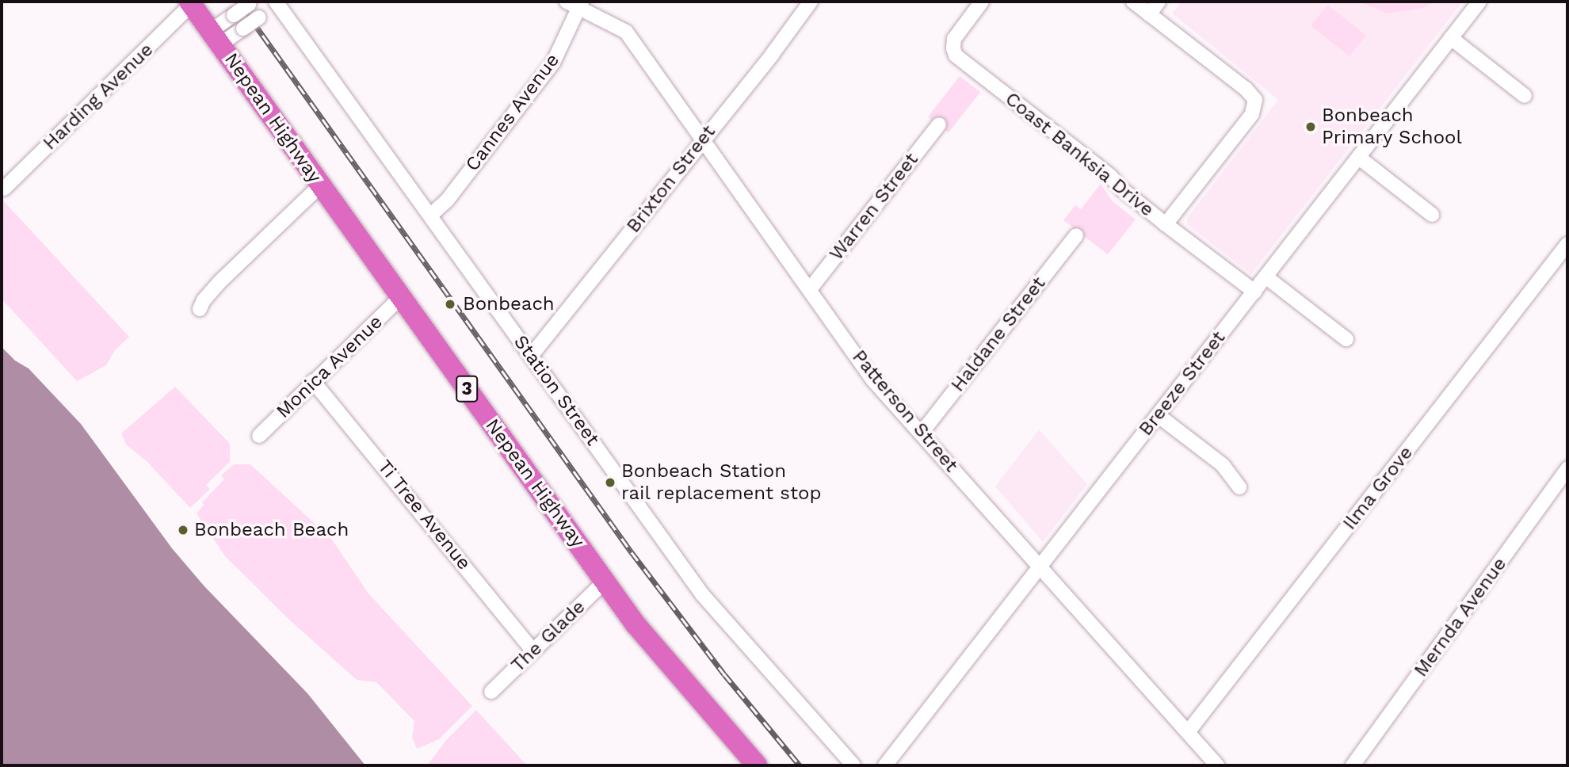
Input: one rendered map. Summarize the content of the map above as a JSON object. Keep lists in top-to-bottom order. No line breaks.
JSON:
{"streets":{"highway":["Nepean Highway","3"],"street":["Harding Avenue","Cannes Avenue","Coast Banksia Drive","Brixton Street","Warren Street","Haldane Street","Monica Avenue","Breeze Street","Station Street","Patterson Street","Ilma Grove","Ti Tree Avenue","Mernda Avenue","The Glade"]},"crossings":[["Harding Avenue","Nepean Highway"],["Cannes Avenue","Station Street"],["Cannes Avenue","Patterson Street"],["Nepean Highway","Monica Avenue"],["Nepean Highway","The Glade"],["Coast Banksia Drive","Breeze Street"],["Brixton Street","Station Street"],["Brixton Street","Patterson Street"],["Warren Street","Patterson Street"],["Haldane Street","Patterson Street"],["Monica Avenue","Ti Tree Avenue"],["Breeze Street","Patterson Street"],["Patterson Street","Ilma Grove"],["Ti Tree Avenue","The Glade"]],"places":["Bonbeach Primary School","Bonbeach","Bonbeach Station rail replacement stop","Bonbeach Beach"]}
